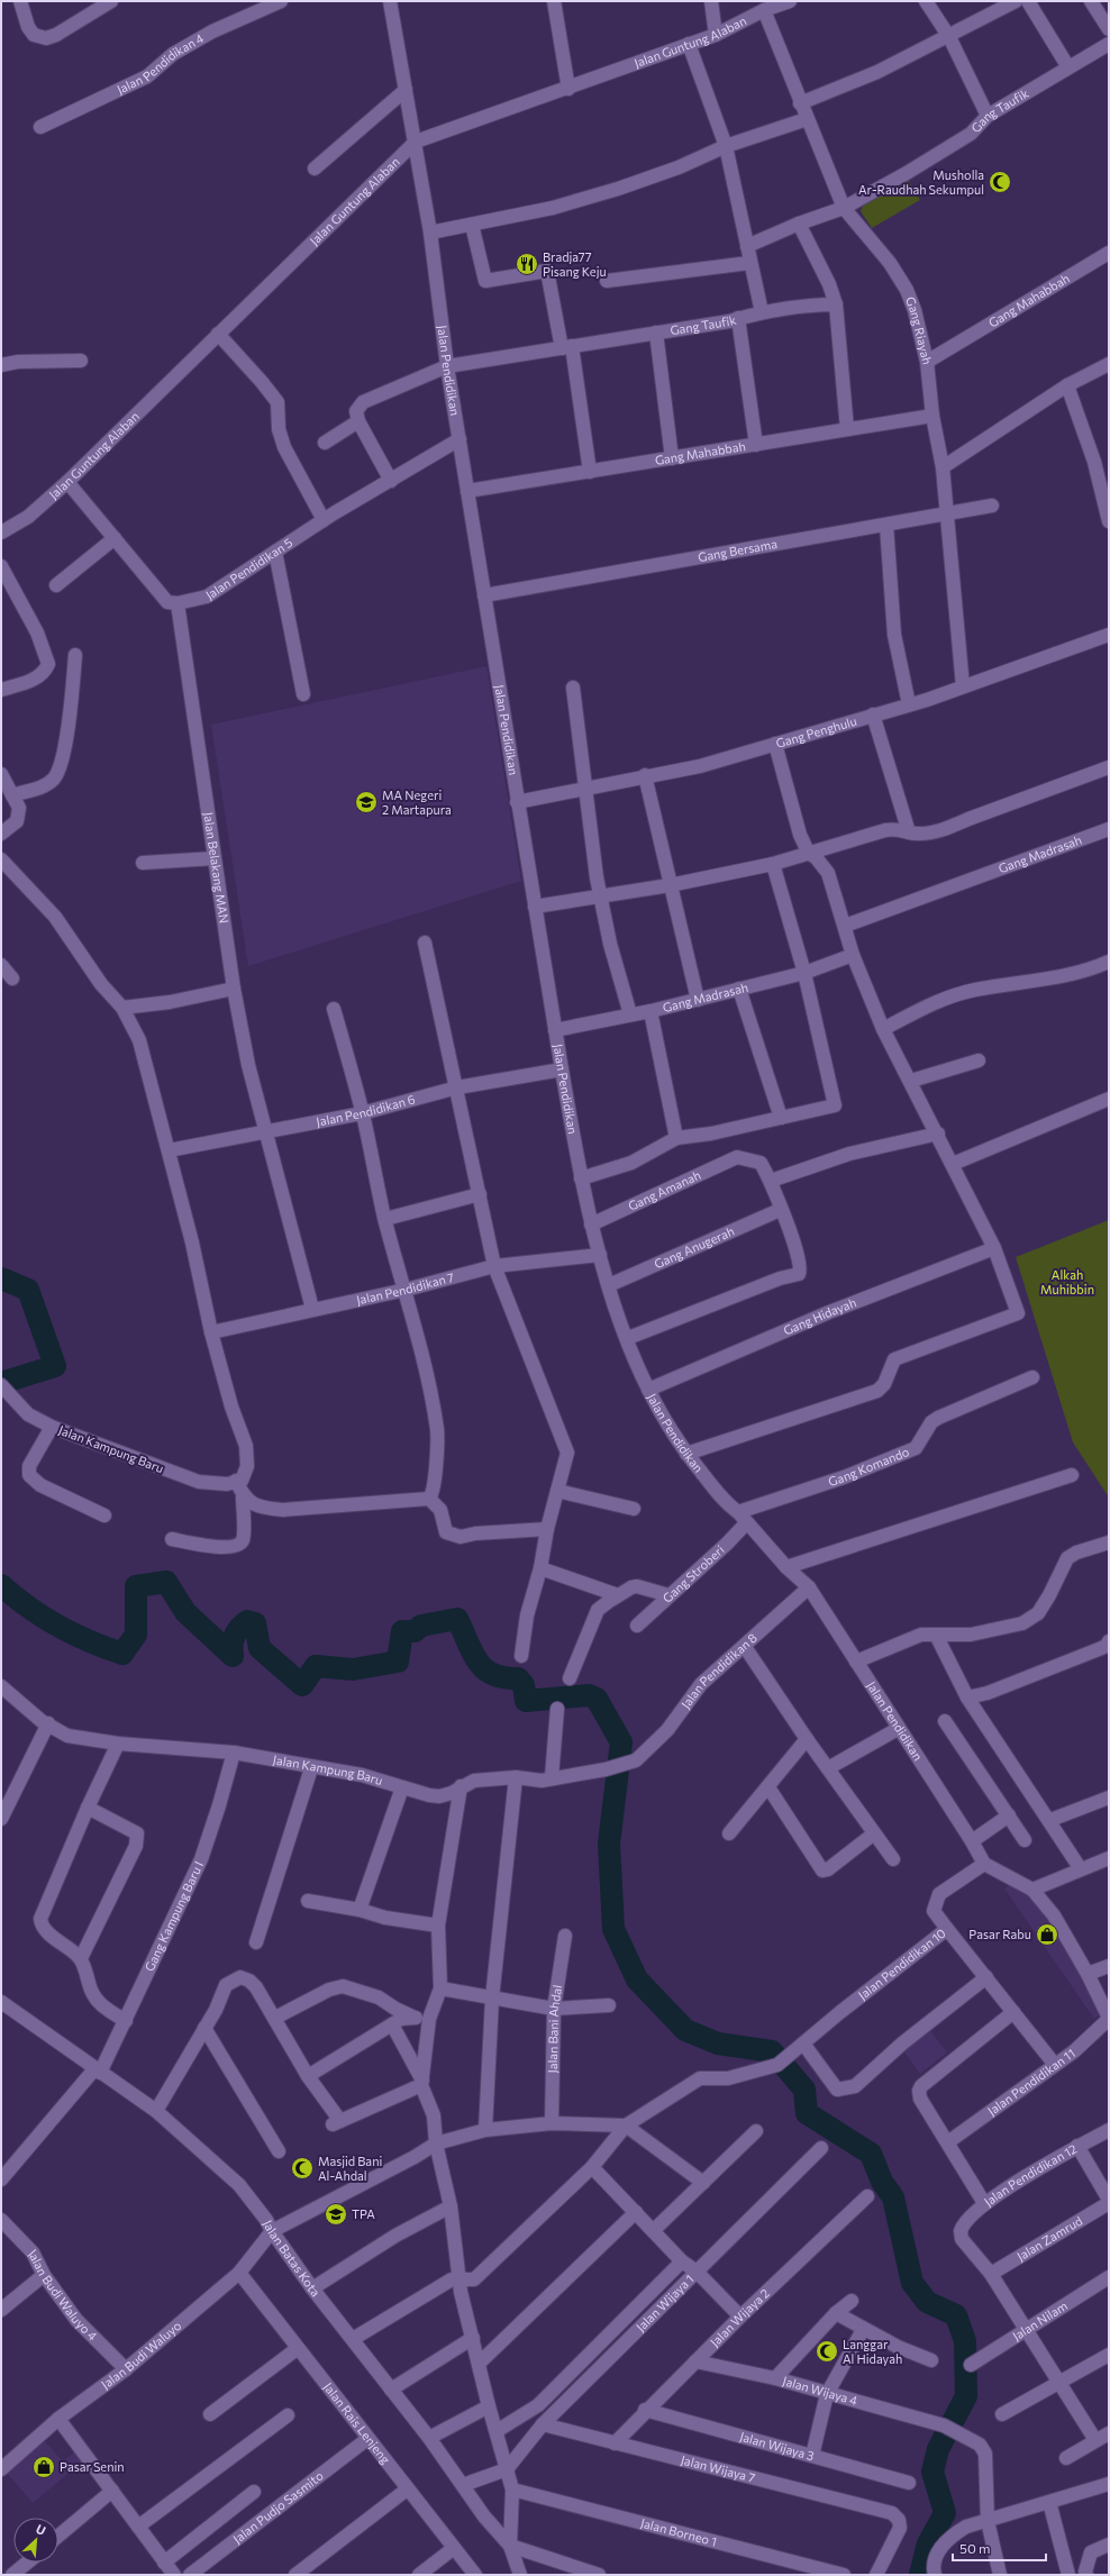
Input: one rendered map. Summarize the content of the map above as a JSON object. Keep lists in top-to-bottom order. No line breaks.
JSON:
{"streets":{"street":["Jalan Guntung Alaban","Jalan Pendidikan 4","Gang Taufik","Gang Mahabbah","Gang Riayah","Jalan Pendidikan","Gang Bersama","Jalan Pendidikan 5","Gang Penghulu","Gang Madrasah","Jalan Belakang MAN","Jalan Pendidikan 6","Gang Amanah","Gang Anugerah","Jalan Pendidikan 7","Gang Hidayah","Jalan Kampung Baru","Gang Komando","Gang Stroberi","Jalan Pendidikan 8","Gang Kampung Baru I","Jalan Pendidikan 10","Jalan Bani Ahdal","Jalan Pendidikan 11","Jalan Pendidikan 12","Jalan Zamrud","Jalan Batas Kota","Jalan Budi Waluyo 4","Jalan Wijaya 1","Jalan Wijaya 2","Jalan Nilam","Jalan Budi Waluyo","Jalan Wijaya 4","Jalan Rais Lenjeng","Jalan Wijaya 3","Jalan Wijaya 7","Jalan Pudjo Sasmito","Jalan Borneo 1"]},"crossings":[["Jalan Guntung Alaban","Gang Riayah"],["Jalan Guntung Alaban","Jalan Pendidikan"],["Gang Taufik","Gang Riayah"],["Gang Taufik","Jalan Pendidikan"],["Gang Mahabbah","Gang Riayah"],["Gang Mahabbah","Jalan Pendidikan"],["Gang Riayah","Gang Bersama"],["Gang Riayah","Gang Penghulu"],["Jalan Pendidikan","Gang Bersama"],["Jalan Pendidikan","Jalan Pendidikan 5"],["Jalan Pendidikan","Gang Penghulu"],["Jalan Pendidikan","Gang Madrasah"],["Jalan Pendidikan","Jalan Pendidikan 6"],["Jalan Pendidikan","Gang Amanah"],["Jalan Pendidikan","Gang Anugerah"],["Jalan Pendidikan","Jalan Pendidikan 7"],["Jalan Pendidikan","Gang Hidayah"],["Jalan Pendidikan","Gang Komando"],["Jalan Pendidikan","Gang Stroberi"],["Jalan Pendidikan","Jalan Pendidikan 8"],["Jalan Pendidikan","Jalan Pendidikan 10"],["Jalan Pendidikan 5","Jalan Belakang MAN"],["Jalan Belakang MAN","Jalan Pendidikan 6"],["Jalan Belakang MAN","Jalan Pendidikan 7"],["Jalan Kampung Baru","Jalan Pendidikan 8"],["Jalan Kampung Baru","Gang Kampung Baru I"],["Gang Komando","Gang Stroberi"],["Gang Kampung Baru I","Jalan Batas Kota"],["Jalan Pendidikan 12","Jalan Zamrud"],["Jalan Batas Kota","Jalan Budi Waluyo"],["Jalan Budi Waluyo 4","Jalan Budi Waluyo"],["Jalan Wijaya 1","Jalan Wijaya 7"],["Jalan Wijaya 2","Jalan Wijaya 4"],["Jalan Wijaya 2","Jalan Wijaya 3"],["Jalan Wijaya 2","Jalan Wijaya 7"],["Jalan Budi Waluyo","Jalan Rais Lenjeng"],["Jalan Rais Lenjeng","Jalan Pudjo Sasmito"]],"parks":["Alkah Muhibbin"],"places":{"mosque":["Musholla Ar-Raudhah Sekumpul","Masjid Bani Al-Ahdal","Langgar Al Hidayah"],"restaurant":["Bradja77 Pisang Keju"],"school or university":["MA Negeri 2 Martapura","TPA"],"shop":["Pasar Rabu","Pasar Senin"]},"scale_bar":"50 m","north":"top right"}
